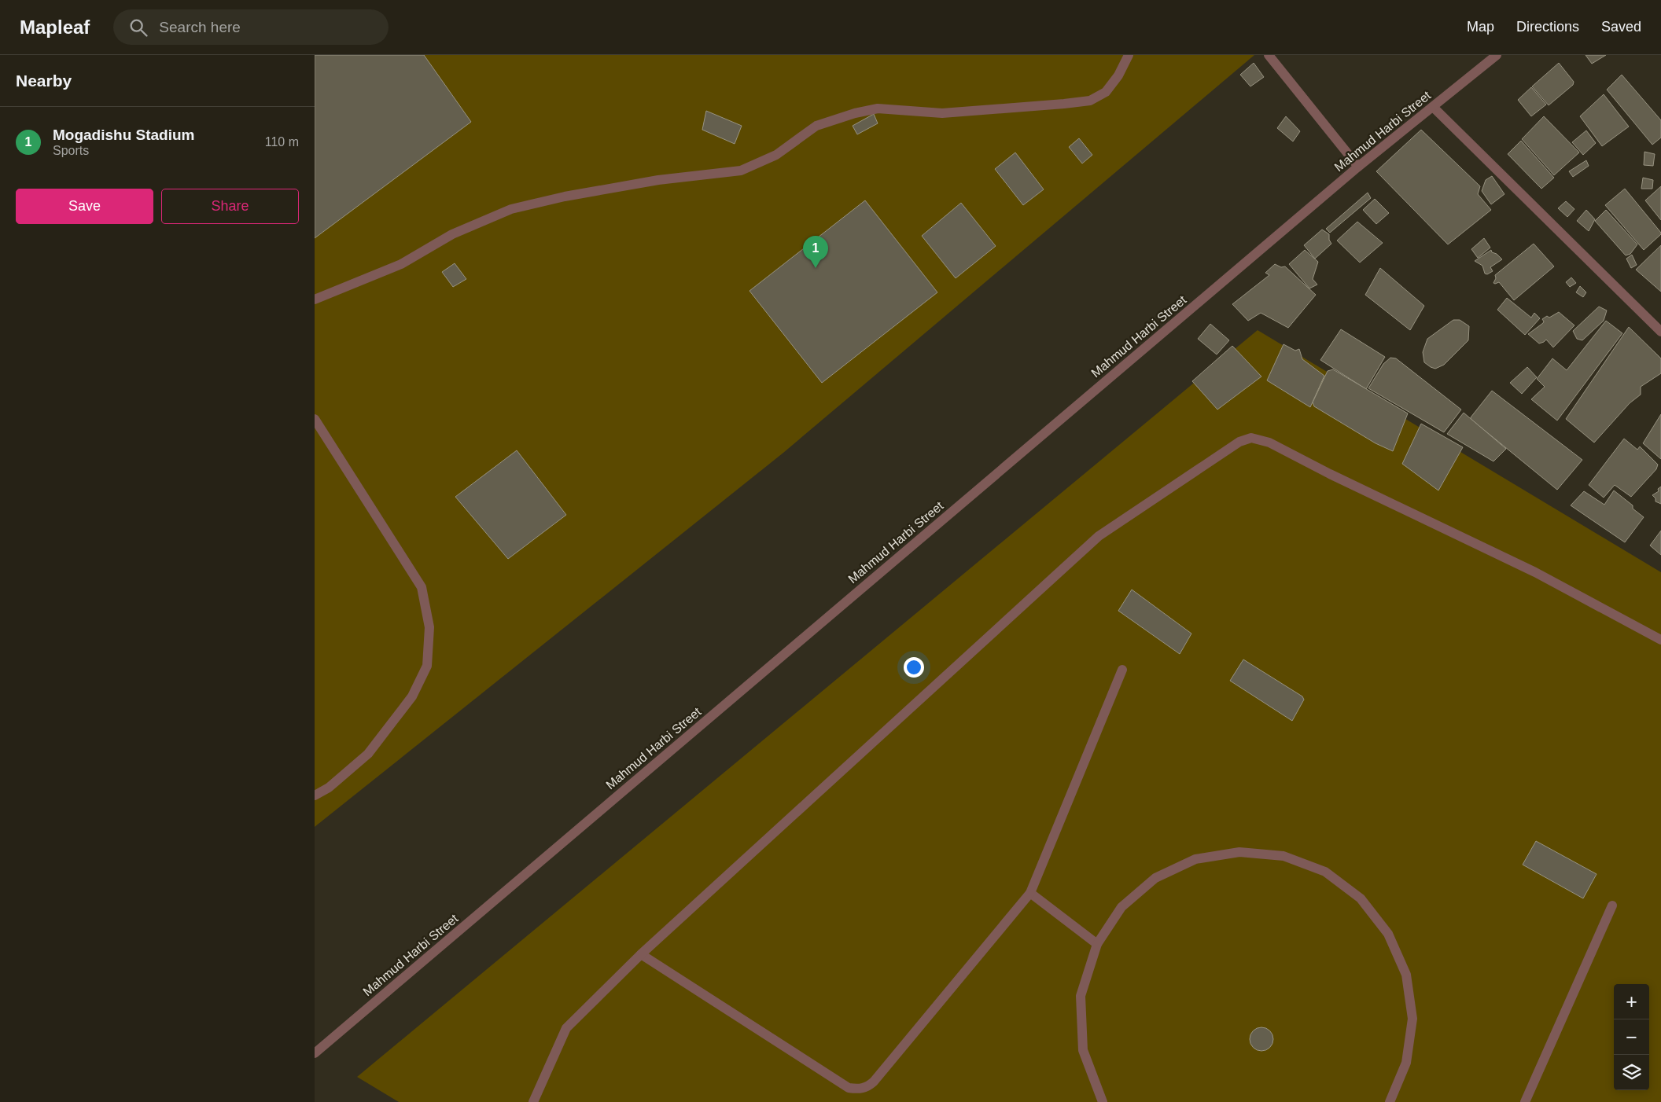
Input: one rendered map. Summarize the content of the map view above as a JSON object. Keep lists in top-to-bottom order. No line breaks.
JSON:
{"streets":{"street":["Mahmud Harbi Street"]},"page":{"header":"Mapleaf","search":"Search here","nav":["Map","Directions","Saved"],"heading":"Nearby","list":[{"mark":"1","name":"Mogadishu Stadium","note":"Sports","value":"110 m"}],"buttons":["Save","Share"],"pins":"1","map_buttons":["+","−"]}}
